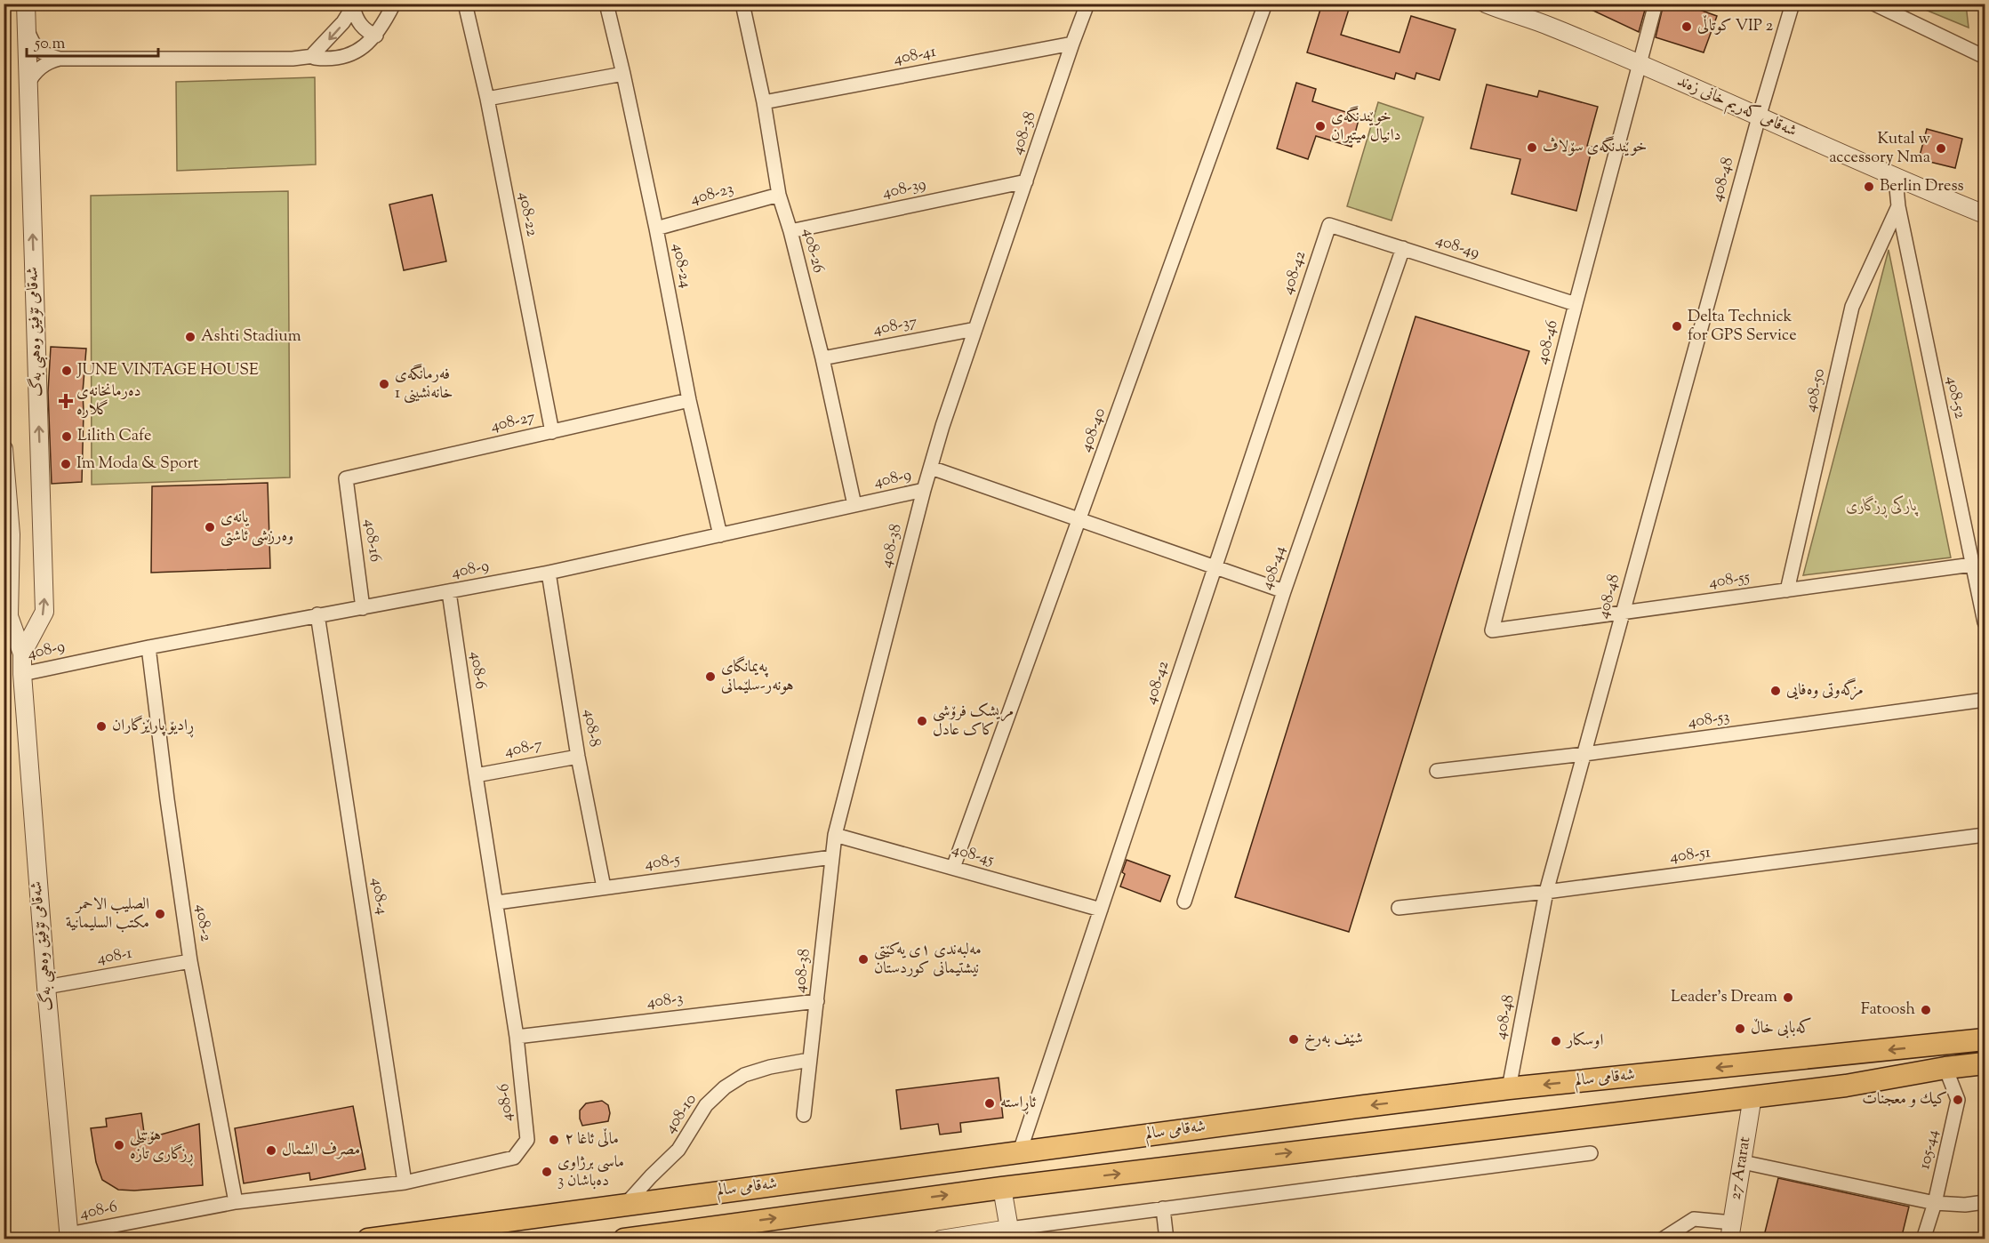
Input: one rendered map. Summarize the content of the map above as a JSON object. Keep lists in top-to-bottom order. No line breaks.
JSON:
{"streets":{"main road":["شەقامی سالم"],"street":["408-41","شەقامی کەریم خانی زەند","408-38","408-48","408-39","408-23","408-22","408-49","408-26","408-24","408-42","408-37","شەقامی تۆفیق وەهبی بەگ","408-46","408-50","408-52","408-27","408-40","408-9","408-16","408-44","408-55","408-6","408-53","408-8","408-7","408-45","408-51","408-5","408-4","408-2","408-1","408-3","408-10","105-44","27 Ararat"]},"crossings":[["408-41","408-38"],["408-41","408-26"],["شەقامی کەریم خانی زەند","408-48"],["شەقامی کەریم خانی زەند","408-46"],["شەقامی کەریم خانی زەند","408-52"],["408-38","408-39"],["408-38","408-37"],["408-38","408-9"],["408-38","408-45"],["408-38","408-5"],["408-38","408-3"],["408-38","408-10"],["408-48","408-55"],["408-48","408-53"],["408-48","408-51"],["408-48","شەقامی سالم"],["408-39","408-26"],["408-23","408-26"],["408-23","408-24"],["408-22","408-27"],["408-49","408-42"],["408-49","408-46"],["408-49","408-44"],["408-26","408-37"],["408-26","408-9"],["408-24","408-27"],["408-24","408-9"],["408-42","408-45"],["408-42","شەقامی سالم"],["شەقامی تۆفیق وەهبی بەگ","408-9"],["شەقامی تۆفیق وەهبی بەگ","408-6"],["شەقامی تۆفیق وەهبی بەگ","408-1"],["408-46","408-55"],["408-50","408-52"],["408-50","408-55"],["408-52","408-55"],["408-27","408-16"],["408-40","408-45"],["408-9","408-16"],["408-9","408-6"],["408-9","408-8"],["408-9","408-4"],["408-9","408-2"],["408-6","408-7"],["408-6","408-5"],["408-6","408-4"],["408-6","408-2"],["408-6","408-3"],["408-8","408-7"],["408-8","408-5"],["408-2","408-1"],["شەقامی سالم","408-10"]],"parks":["پارکی ڕزگاری"],"places":{"other":["کوتاڵی VIP 2","خوێندنگەی دانیال میتیران","خوێندنگەی سۆلاڤ","Kutal w accessory Nma","Berlin Dress","Delta Technick for GPS Service","Ashti Stadium","JUNE VINTAGE HOUSE","فەرمانگەی خانەنشینی 1","Lilith Cafe","Im Moda & Sport","یانەی وەرزشی ئاشتی","پەیمانگای هونەر-سلێمانی","مزگەوتی وەفایی","مریشک فرۆشی کاک عادل","ڕادیۆ پارێزگاران","الصليب الاحمر مكتب السليمانية","مەلبەندی ١ی یەکێتی نیشتیمانی کوردستان","Leader's Dream","Fatoosh","کەبابی خاڵ","شێف بەرخ","اوسكار","كيك و معجنات","ئاڕاستە","ماڵی ئاغا ۲","هۆتێلی ڕزگاری تازە","مصرف الشمال","ماسی برژاوی دەباشان 3"],"health":["دەرمانخانەی گلارە"]},"scale_bar":"50 m"}
